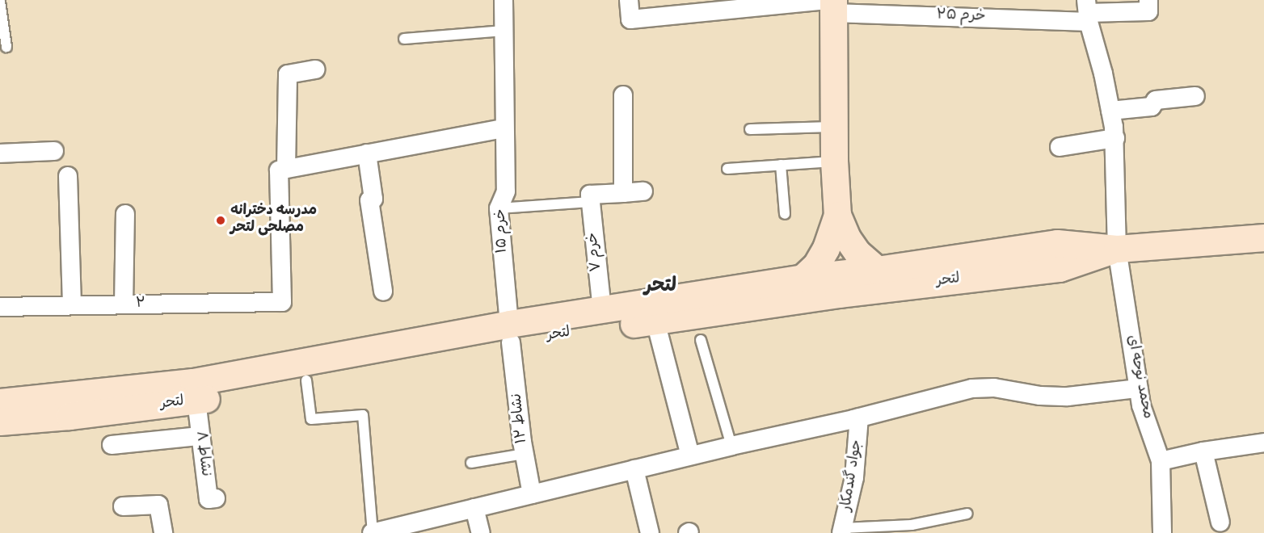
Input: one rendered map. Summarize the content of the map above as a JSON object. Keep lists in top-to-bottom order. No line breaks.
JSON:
{"streets":{"street":["خرم ۲۵","خرم ۱۵","خرم ۷","لتحر","۲","محمد نوحه ای","نشاط ۱۲","نشاط ۸","جواد گندمکار"]},"crossings":[["خرم ۲۵","محمد نوحه ای"],["خرم ۱۵","لتحر"],["خرم ۱۵","نشاط ۱۲"],["خرم ۷","لتحر"],["لتحر","محمد نوحه ای"],["لتحر","نشاط ۱۲"],["لتحر","نشاط ۸"]],"districts":["لتحر"],"places":["مدرسه دخترانه مصلحی لتحر"]}
